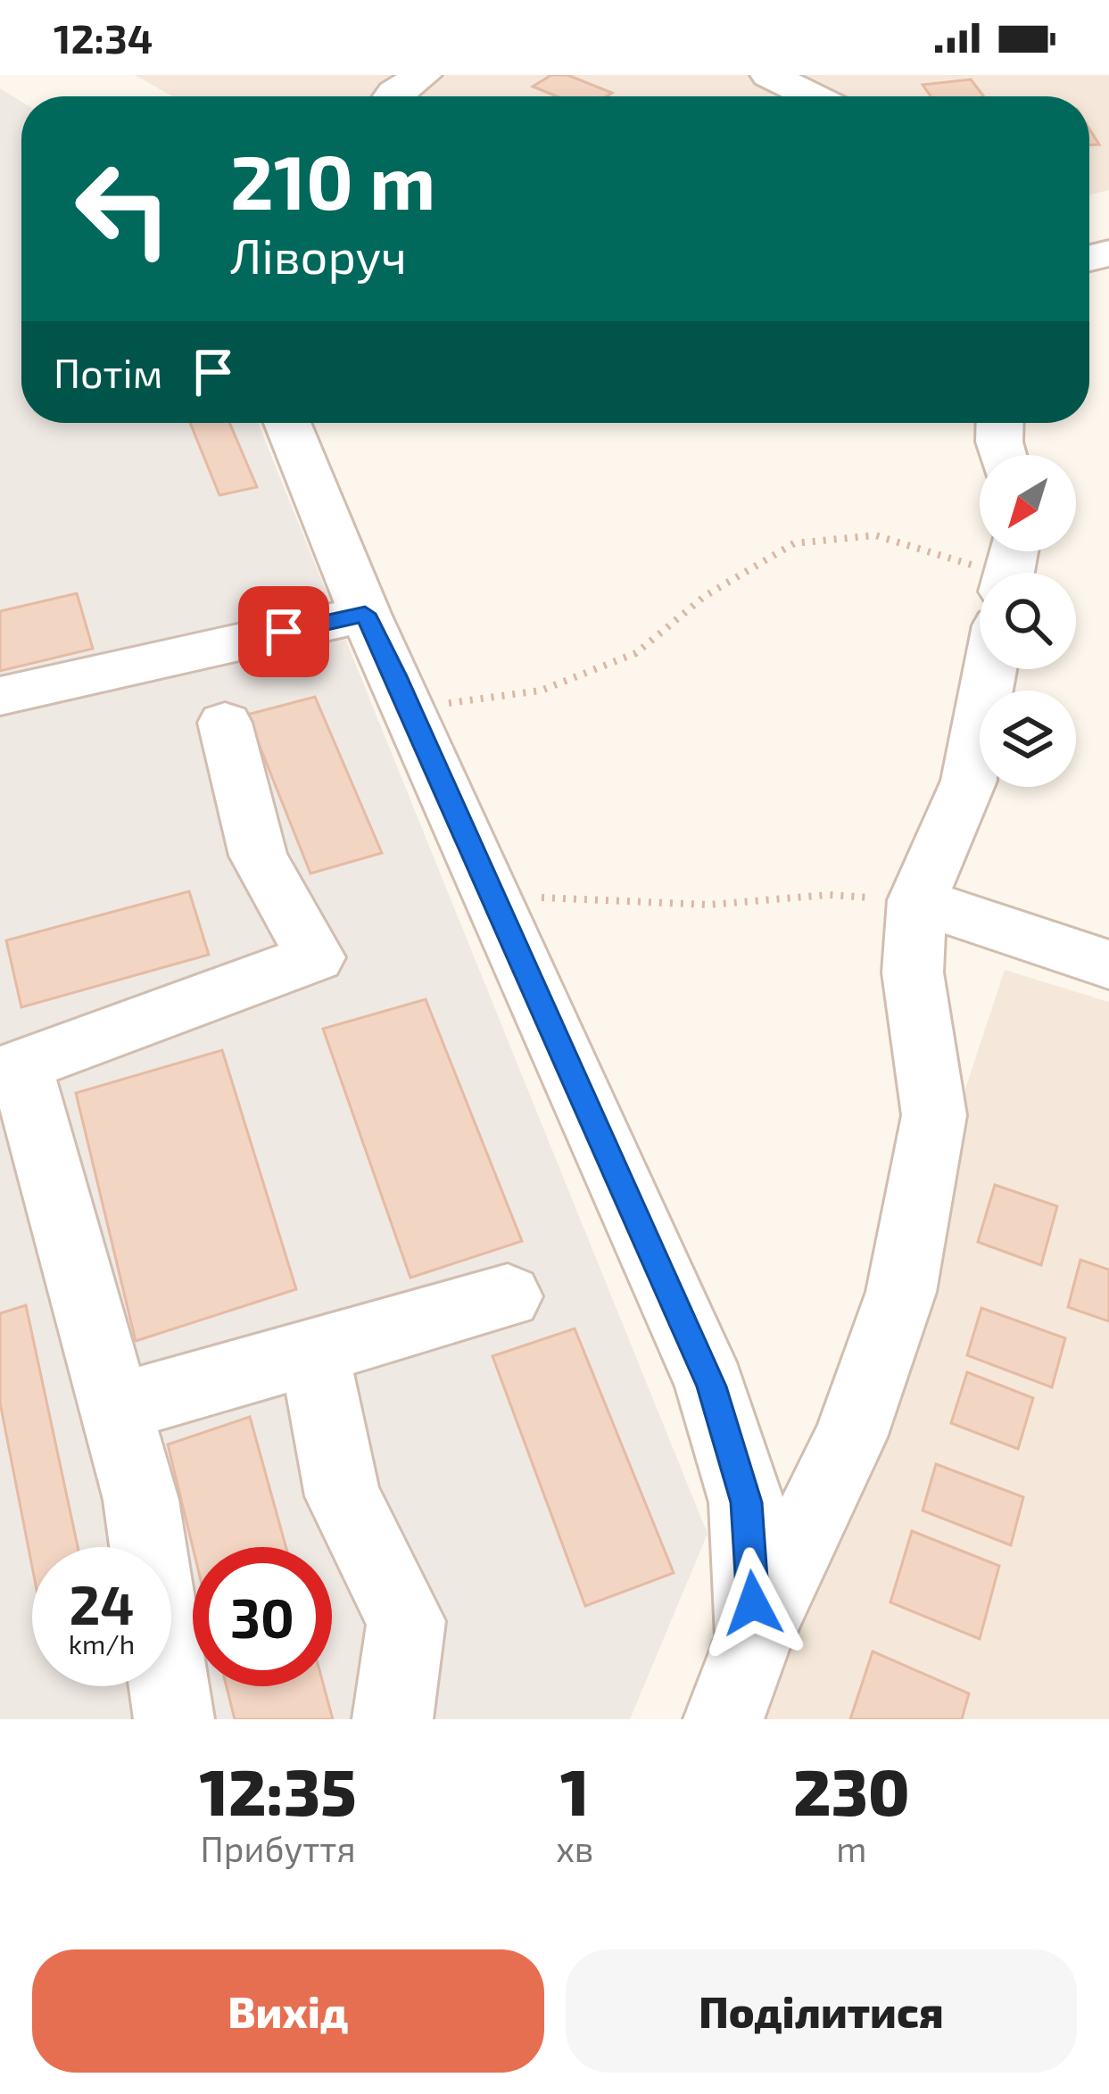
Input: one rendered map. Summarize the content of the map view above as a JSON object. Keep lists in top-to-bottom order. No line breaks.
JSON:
{"north":"bottom left","page":{"status":"12:34","turn":["210 m","Ліворуч"],"then":"Потім","speed":"24 km/h","limit":"30","eta":["12:35","Прибуття","1","хв","230","m"],"buttons":["Вихід","Поділитися"]}}
